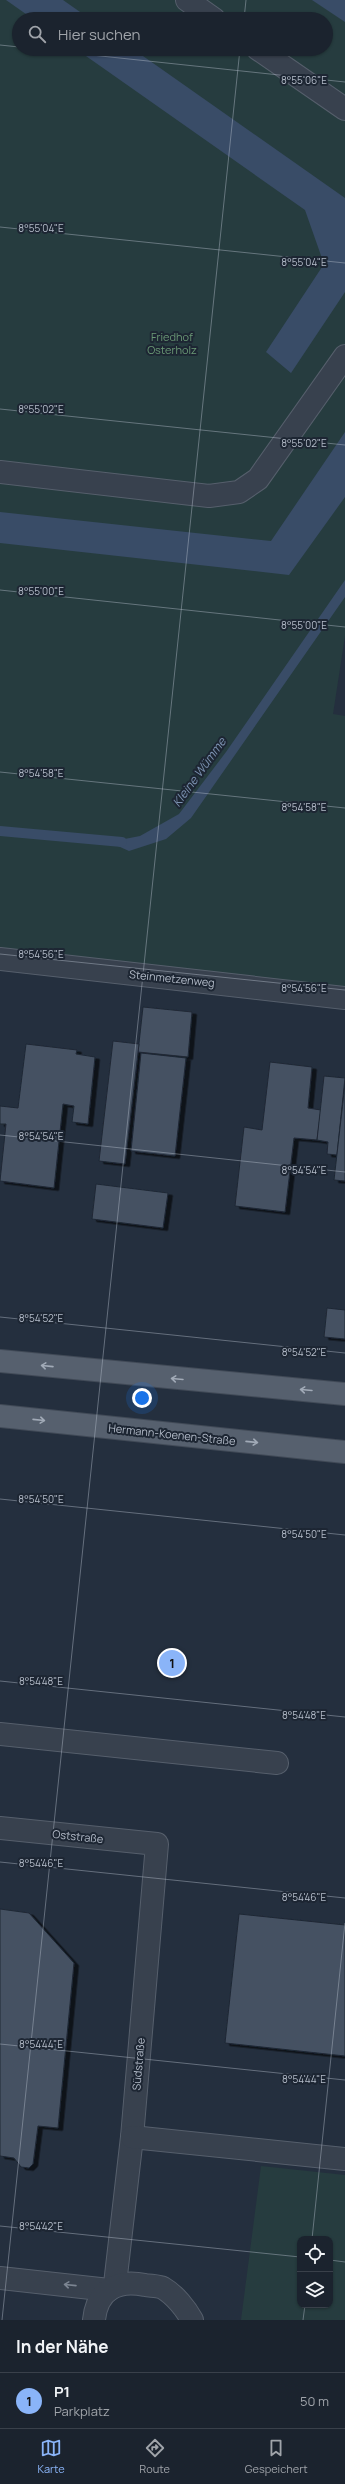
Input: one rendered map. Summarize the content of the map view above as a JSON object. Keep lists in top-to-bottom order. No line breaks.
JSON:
{"streets":{"main road":["Hermann-Koenen-Straße"],"street":["Steinmetzenweg","Oststraße","Südstraße"]},"crossings":[["Oststraße","Südstraße"]],"water":["Kleine Wümme"],"parks":["Friedhof Osterholz"],"page":{"search":"Hier suchen","pins":"1","heading":"In der Nähe","list":[{"mark":"1","name":"P1","note":"Parkplatz","value":"50 m"}],"nav":["Karte","Route","Gespeichert"]},"coordinates":["8°55'06\"E","8°55'04\"E","8°55'02\"E","8°55'00\"E","8°54'58\"E","8°54'56\"E","8°54'54\"E","8°54'52\"E","8°54'50\"E","8°54'48\"E","8°54'46\"E","8°54'44\"E","8°54'42\"E"]}
